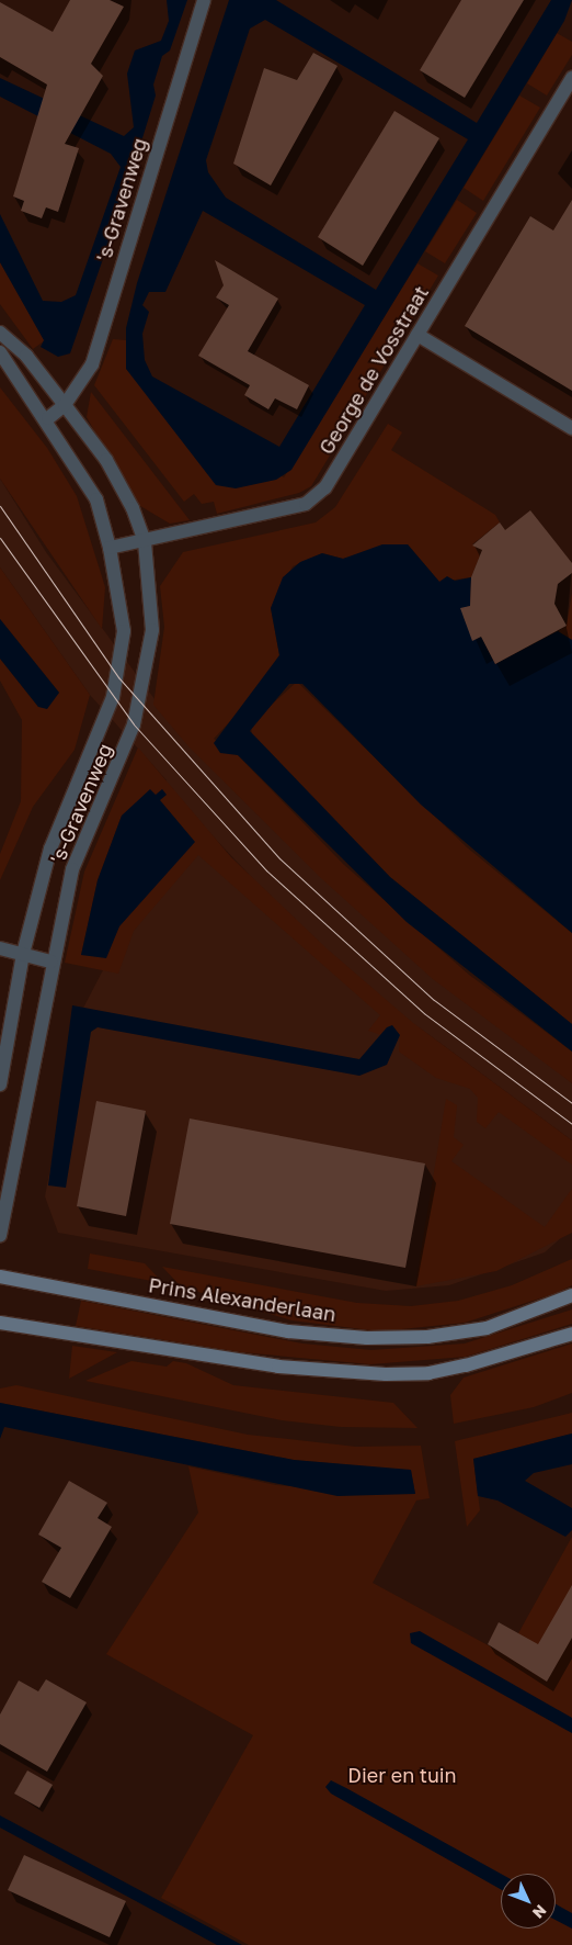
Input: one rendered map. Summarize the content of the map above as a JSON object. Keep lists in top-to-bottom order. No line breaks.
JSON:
{"streets":{"main road":["Prins Alexanderlaan"],"street":["'s-Gravenweg","George de Vosstraat"]},"crossings":[["'s-Gravenweg","George de Vosstraat"]],"parks":["Dier en tuin"],"north":"bottom right"}
